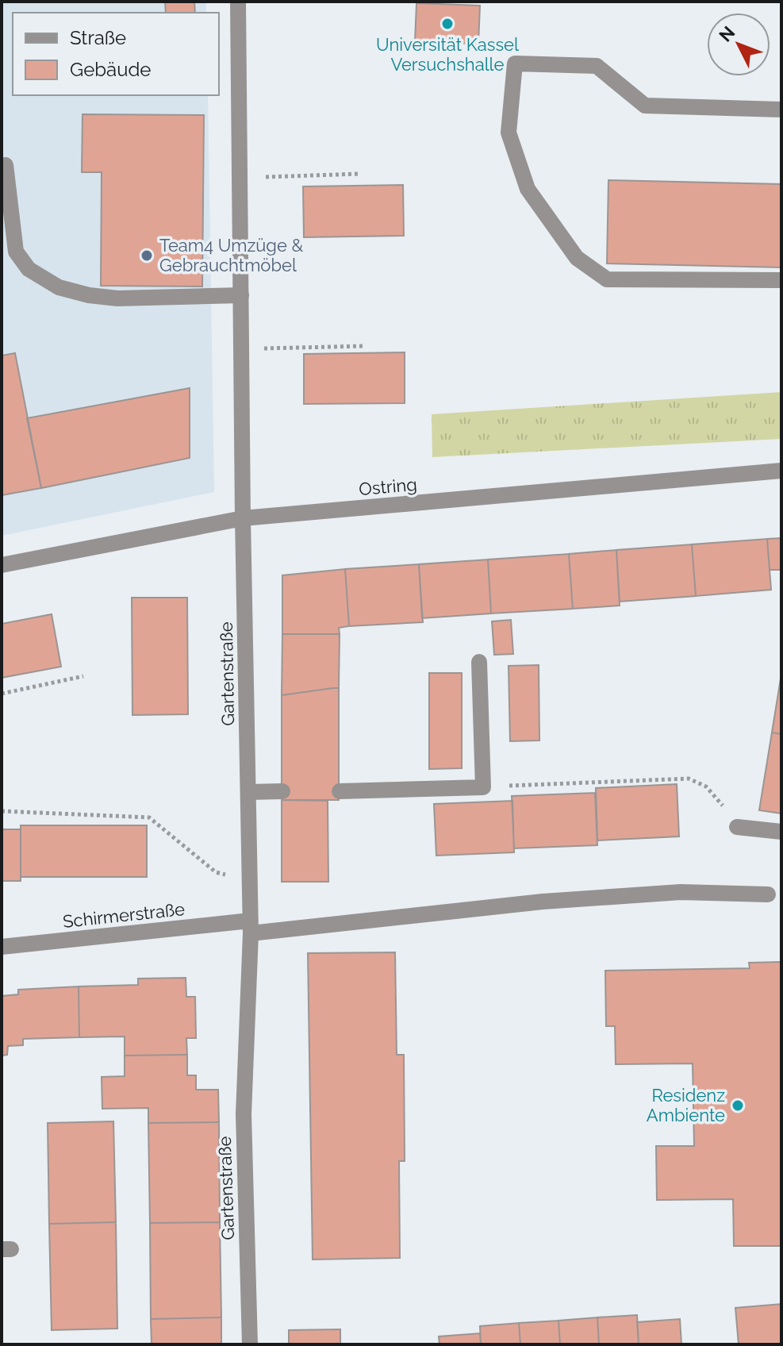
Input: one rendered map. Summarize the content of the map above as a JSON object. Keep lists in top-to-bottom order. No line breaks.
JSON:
{"streets":{"street":["Ostring","Gartenstraße","Schirmerstraße"]},"crossings":[["Ostring","Gartenstraße"],["Gartenstraße","Schirmerstraße"]],"places":["Universität Kassel Versuchshalle","Team4 Umzüge & Gebrauchtmöbel","Residenz Ambiente"],"legend":["Straße","Gebäude"],"north":"top left"}
